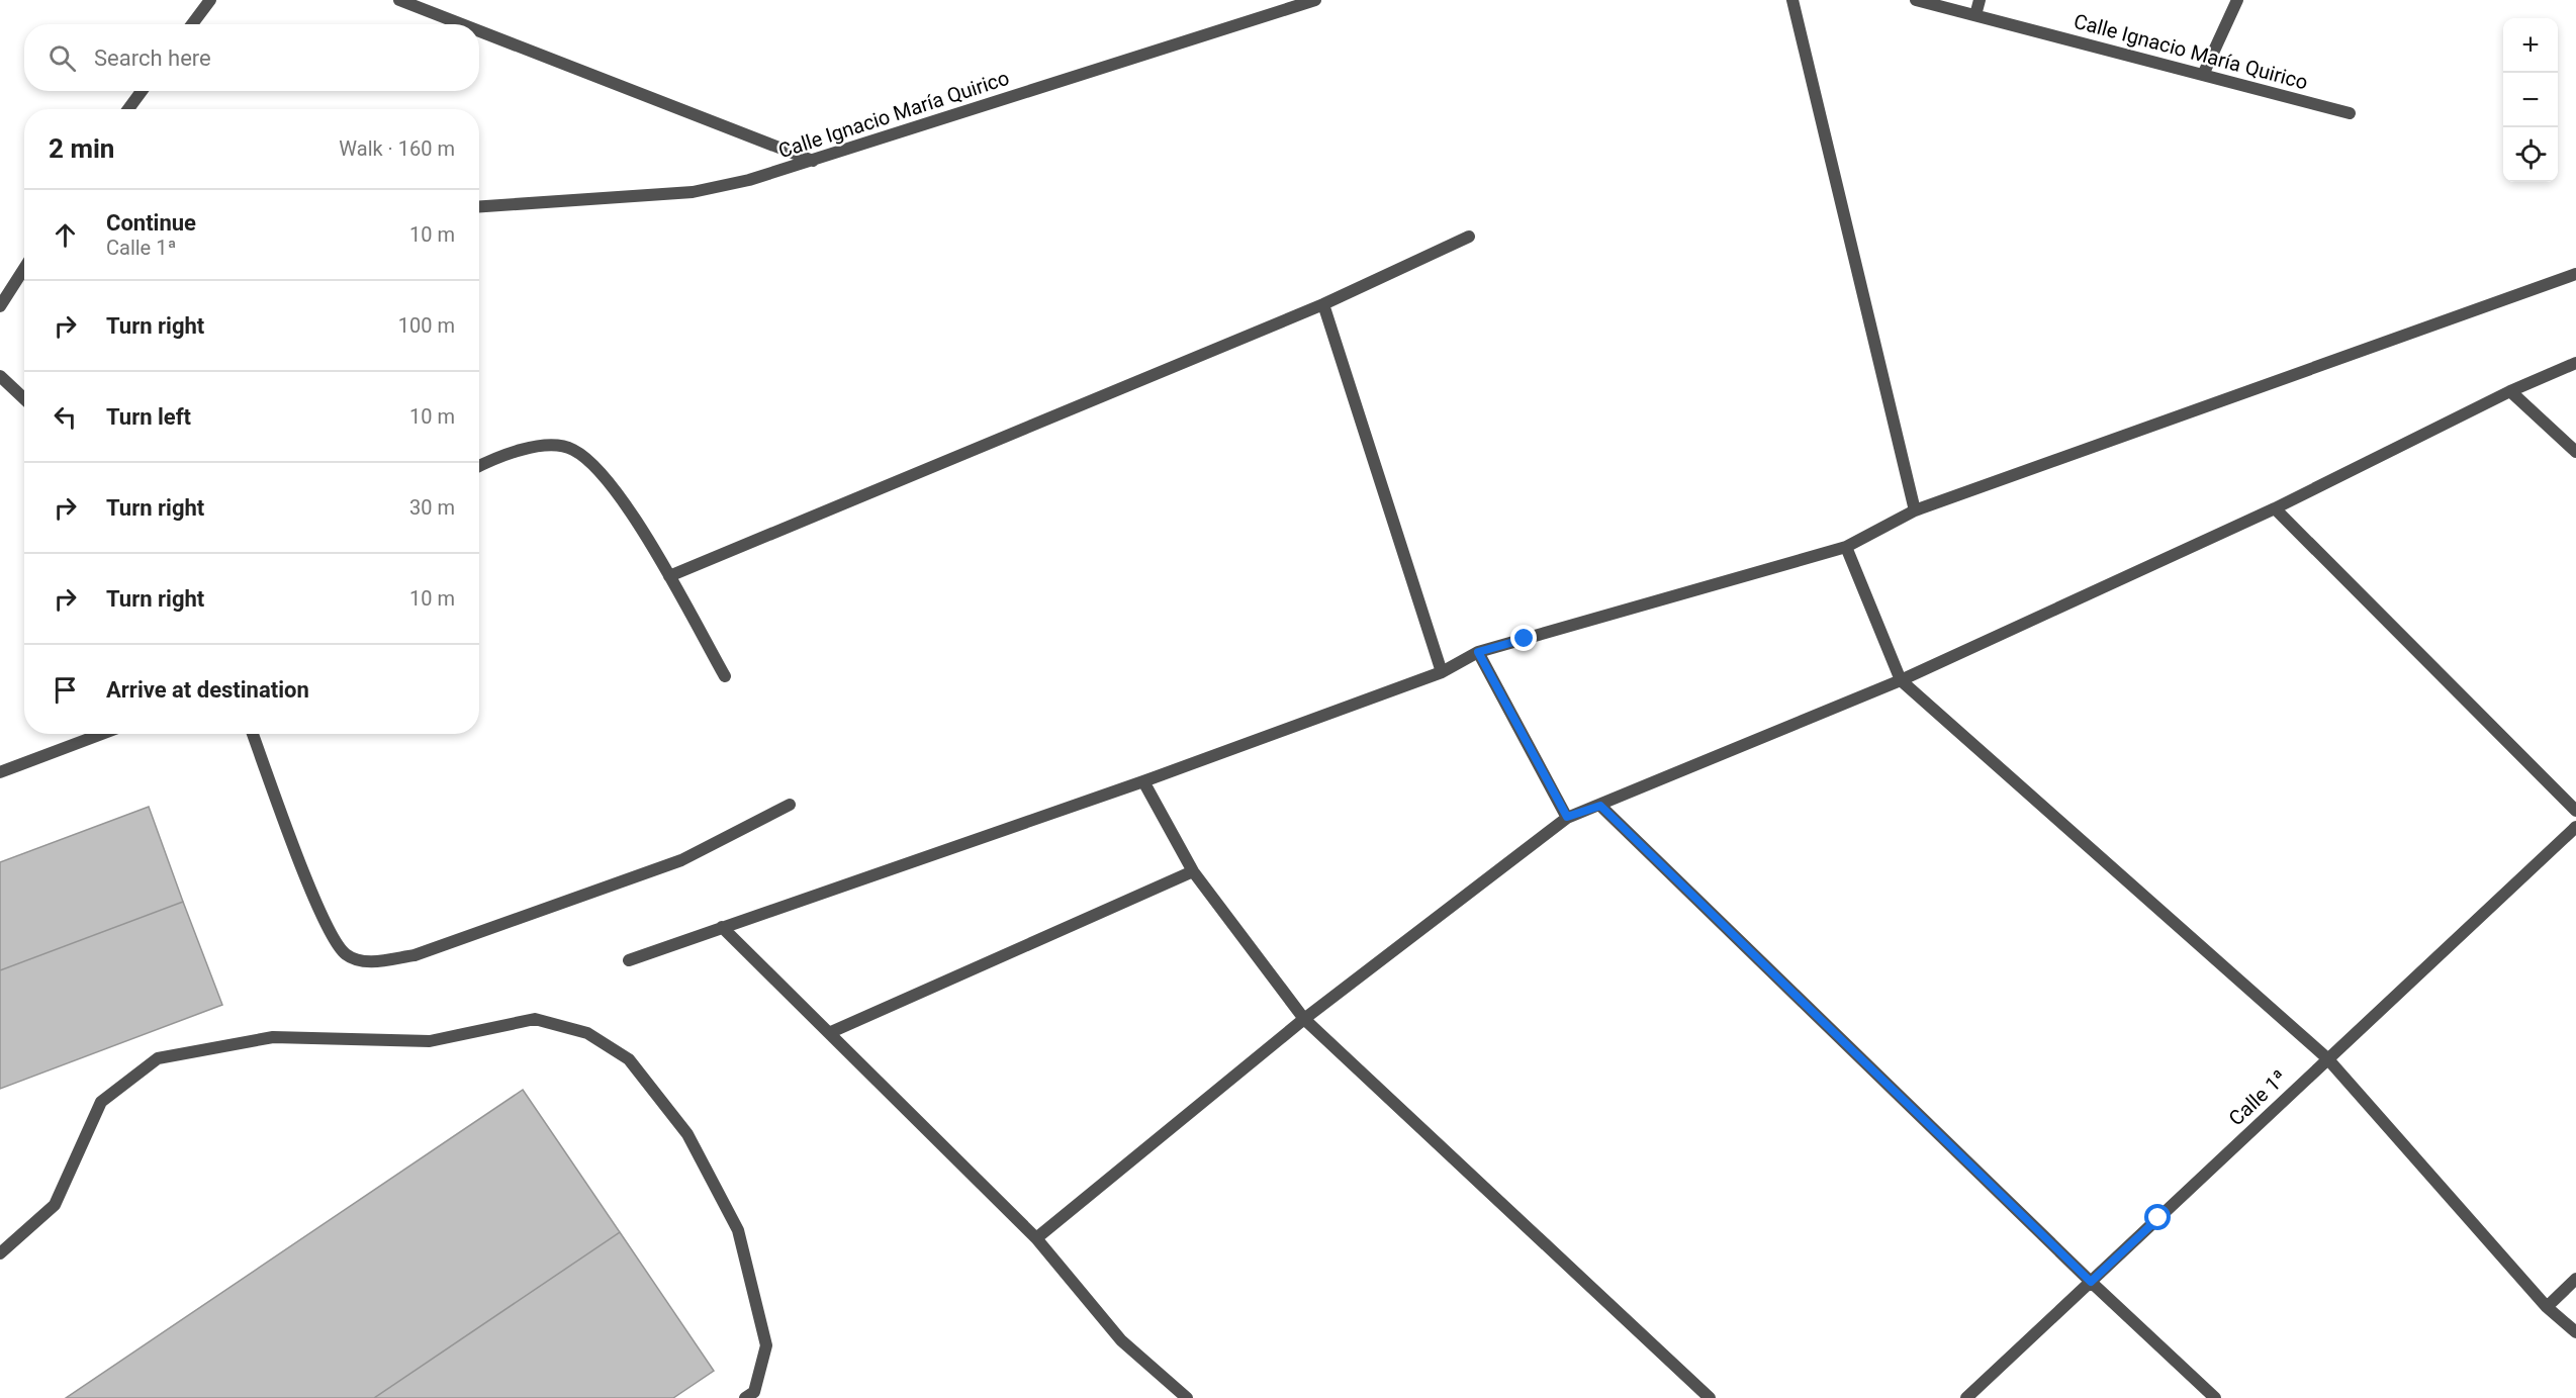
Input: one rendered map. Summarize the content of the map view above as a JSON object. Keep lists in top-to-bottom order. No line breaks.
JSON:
{"streets":{"street":["Calle Ignacio María Quirico","Calle 1ª"]},"page":{"map_buttons":["+","−"],"search":"Search here","heading":["2 min","Walk · 160 m"],"list":[["Continue","Calle 1ª","10 m"],["Turn right","100 m"],["Turn left","10 m"],["Turn right","30 m"],["Turn right","10 m"],"Arrive at destination"]}}
